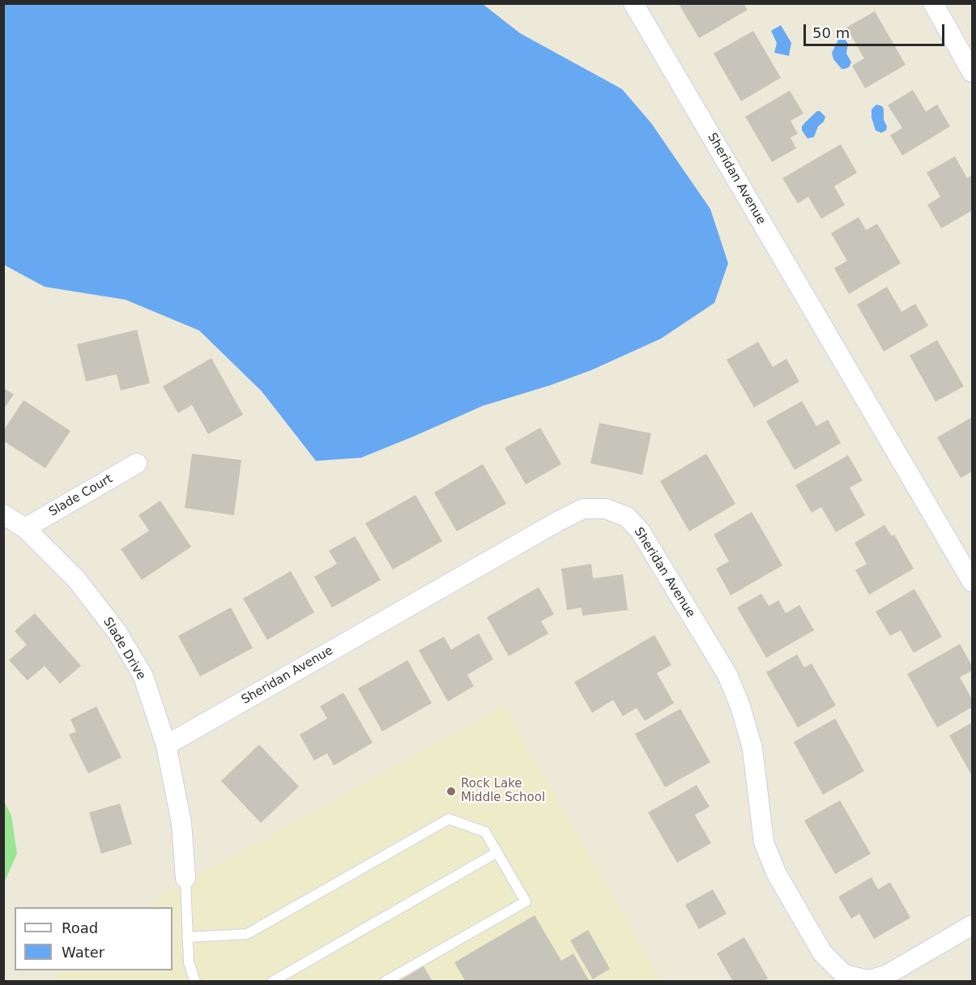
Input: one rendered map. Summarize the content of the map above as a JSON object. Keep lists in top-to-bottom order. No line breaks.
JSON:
{"streets":{"street":["Sheridan Avenue","Slade Court","Slade Drive"]},"crossings":[["Sheridan Avenue","Slade Drive"],["Slade Court","Slade Drive"]],"places":["Rock Lake Middle School"],"legend":["Road","Water"],"scale_bar":"50 m"}
